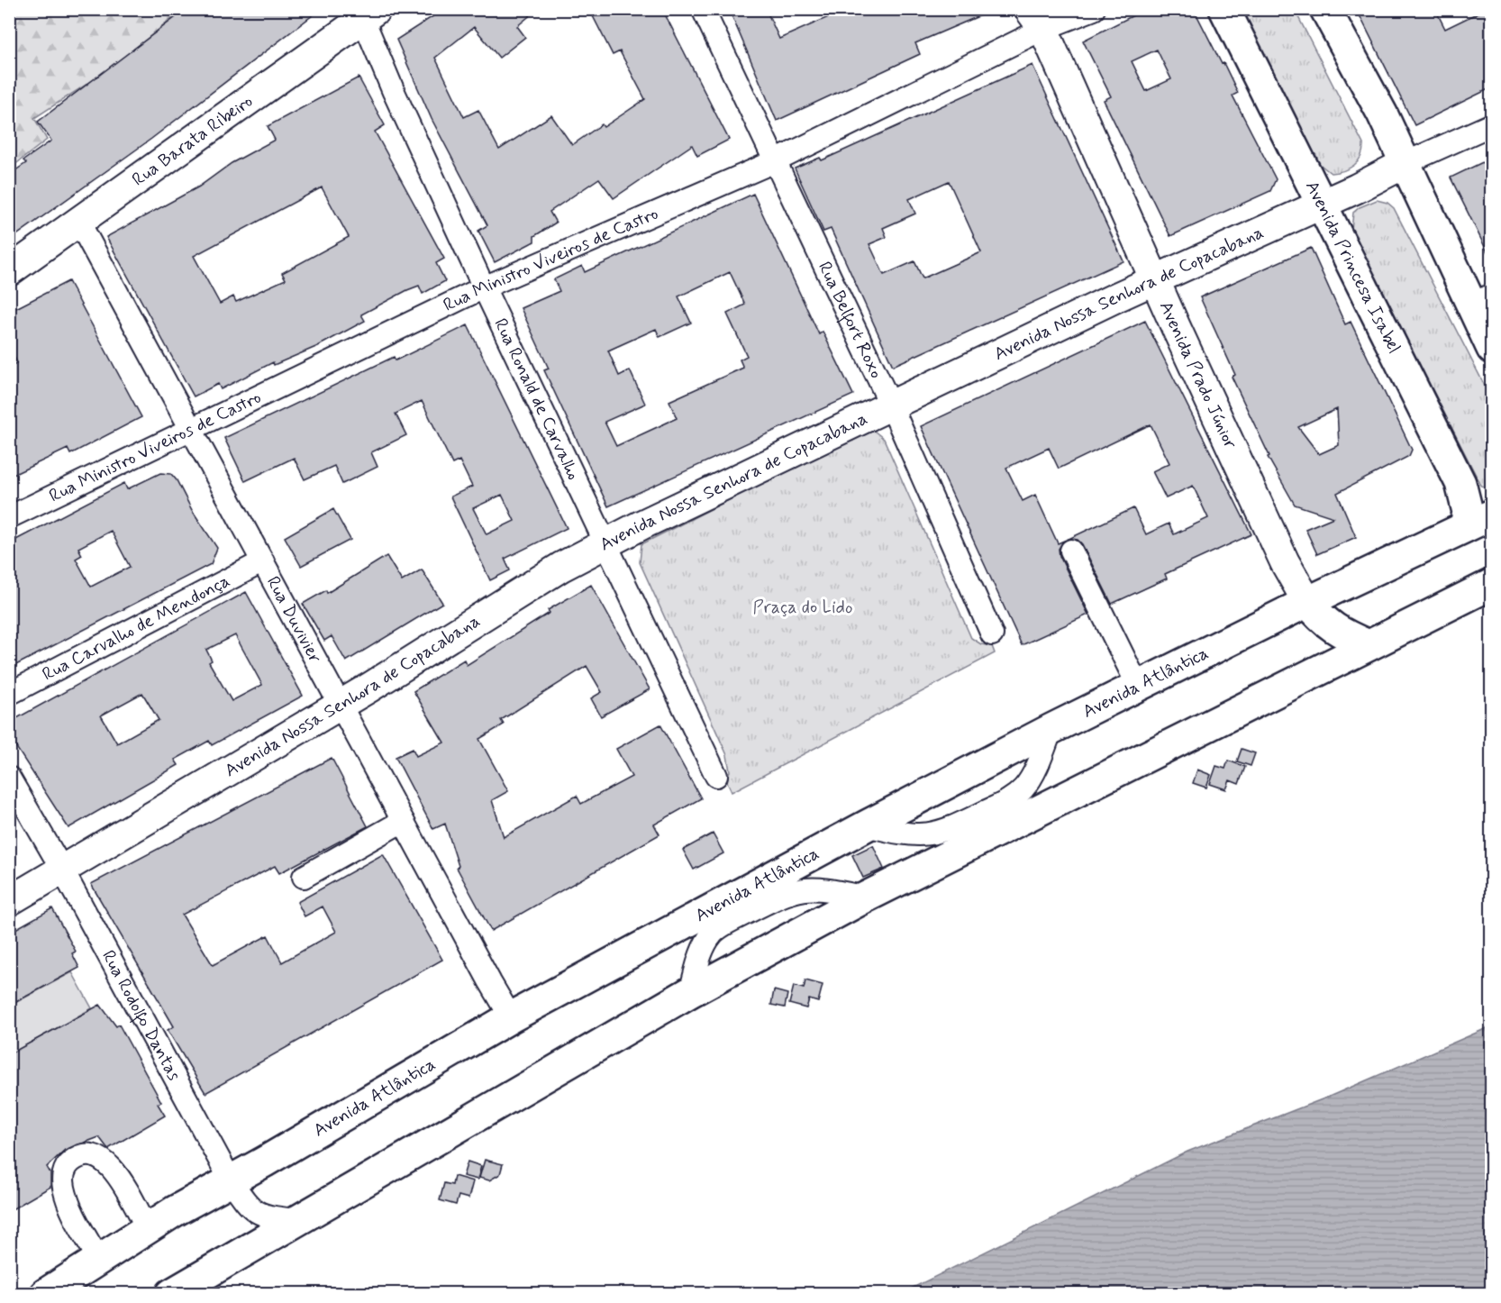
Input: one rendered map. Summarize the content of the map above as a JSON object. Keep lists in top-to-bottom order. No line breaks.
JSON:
{"streets":{"highway":["Avenida Princesa Isabel","Avenida Atlântica"],"main road":["Rua Barata Ribeiro","Avenida Nossa Senhora de Copacabana","Avenida Prado Júnior"],"street":["Rua Ministro Viveiros de Castro","Rua Belfort Roxo","Rua Ronald de Carvalho","Rua Duvivier","Rua Carvalho de Mendonça","Rua Rodolfo Dantas"]},"crossings":[["Rua Barata Ribeiro","Rua Ronald de Carvalho"],["Rua Barata Ribeiro","Rua Duvivier"],["Rua Ministro Viveiros de Castro","Rua Belfort Roxo"],["Rua Ministro Viveiros de Castro","Avenida Prado Júnior"],["Rua Ministro Viveiros de Castro","Rua Ronald de Carvalho"],["Rua Ministro Viveiros de Castro","Rua Duvivier"],["Avenida Princesa Isabel","Avenida Nossa Senhora de Copacabana"],["Avenida Princesa Isabel","Avenida Atlântica"],["Avenida Nossa Senhora de Copacabana","Rua Belfort Roxo"],["Avenida Nossa Senhora de Copacabana","Avenida Prado Júnior"],["Avenida Nossa Senhora de Copacabana","Rua Ronald de Carvalho"],["Avenida Nossa Senhora de Copacabana","Rua Duvivier"],["Avenida Nossa Senhora de Copacabana","Rua Rodolfo Dantas"],["Avenida Prado Júnior","Avenida Atlântica"],["Rua Duvivier","Rua Carvalho de Mendonça"],["Rua Duvivier","Avenida Atlântica"],["Avenida Atlântica","Rua Rodolfo Dantas"]],"parks":["Praça do Lido"]}
